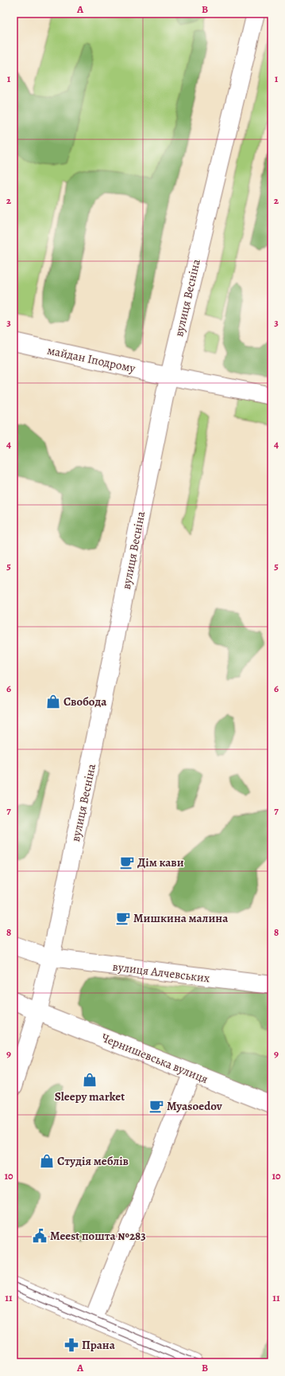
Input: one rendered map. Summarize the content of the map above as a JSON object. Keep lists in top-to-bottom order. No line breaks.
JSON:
{"streets":{"street":["вулиця Весніна","майдан Іподрому","вулиця Алчевських","Чернишевська вулиця"]},"crossings":[["вулиця Весніна","майдан Іподрому"],["вулиця Весніна","вулиця Алчевських"],["вулиця Весніна","Чернишевська вулиця"]],"places":{"shop":["Свобода","Sleepy market","Студія меблів"],"cafe":["Дім кави","Мишкина малина","Myasoedov"],"public building":["Meest пошта №283"],"pharmacy":["Прана"]},"grid":{"columns":["A","B"],"rows":["1","2","3","4","5","6","7","8","9","10","11"]}}
